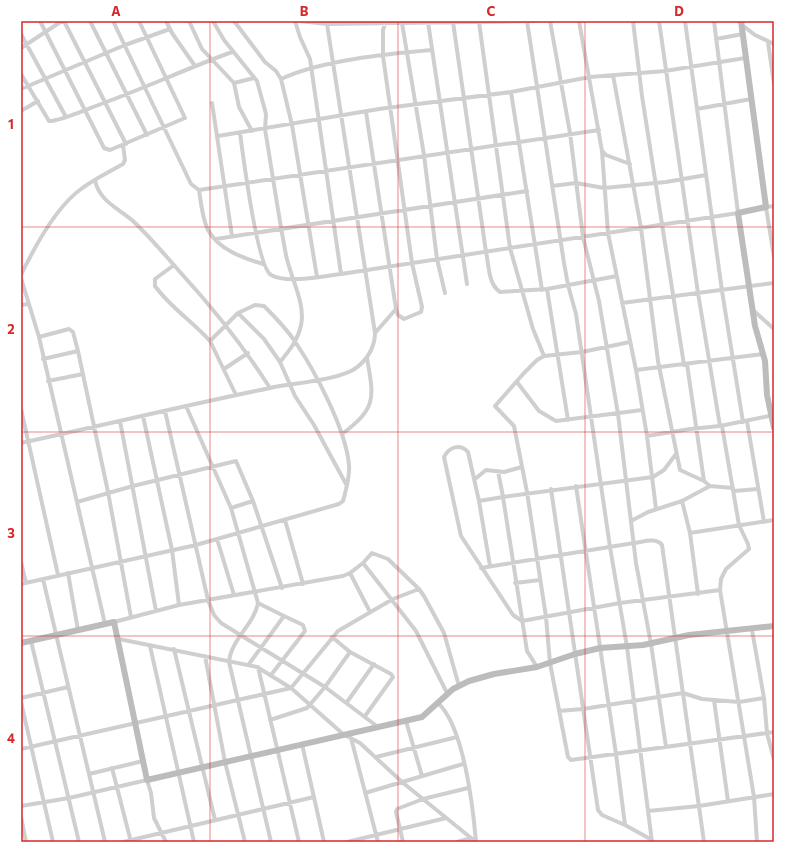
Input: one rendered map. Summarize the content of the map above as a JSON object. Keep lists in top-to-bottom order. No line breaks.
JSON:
{"grid":{"columns":["A","B","C","D"],"rows":["1","2","3","4"]}}
